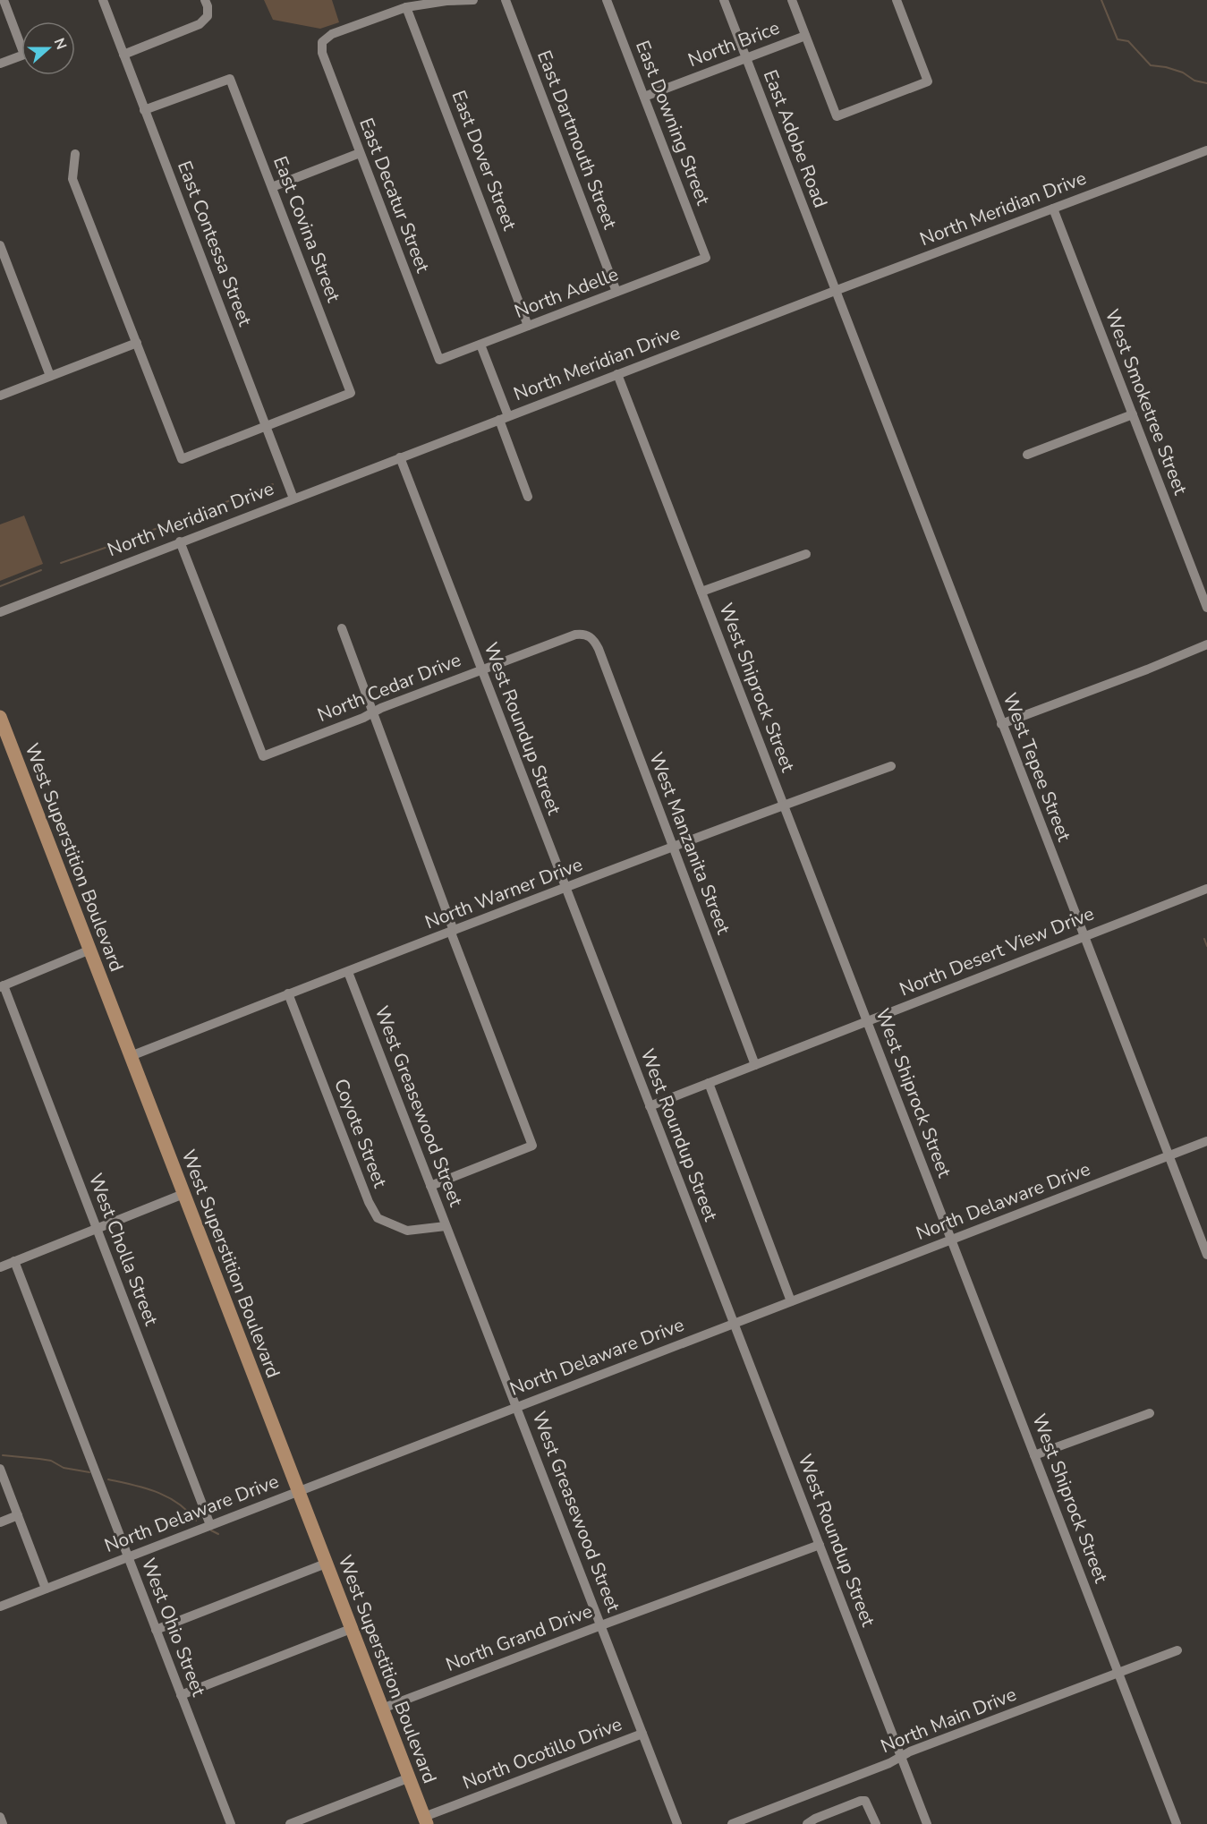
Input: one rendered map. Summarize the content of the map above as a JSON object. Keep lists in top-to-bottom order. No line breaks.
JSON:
{"streets":{"main road":["West Superstition Boulevard"],"street":["North Brice","East Downing Street","East Adobe Road","East Dartmouth Street","East Dover Street","East Decatur Street","North Meridian Drive","East Covina Street","East Contessa Street","North Adelle","West Smoketree Street","North Cedar Drive","West Shiprock Street","West Roundup Street","West Tepee Street","West Manzanita Street","North Warner Drive","North Desert View Drive","West Greasewood Street","Coyote Street","North Delaware Drive","West Cholla Street","West Ohio Street","North Grand Drive","North Main Drive","North Ocotillo Drive"]},"crossings":[["North Brice","East Downing Street"],["North Brice","East Adobe Road"],["East Downing Street","North Adelle"],["East Adobe Road","North Meridian Drive"],["East Adobe Road","West Tepee Street"],["East Dartmouth Street","North Adelle"],["East Dover Street","East Decatur Street"],["East Dover Street","North Adelle"],["East Decatur Street","North Adelle"],["North Meridian Drive","East Contessa Street"],["North Meridian Drive","West Smoketree Street"],["North Meridian Drive","North Cedar Drive"],["North Meridian Drive","West Shiprock Street"],["North Meridian Drive","West Roundup Street"],["North Meridian Drive","West Tepee Street"],["East Covina Street","East Contessa Street"],["North Cedar Drive","West Roundup Street"],["North Cedar Drive","West Manzanita Street"],["West Shiprock Street","North Warner Drive"],["West Shiprock Street","North Desert View Drive"],["West Shiprock Street","North Delaware Drive"],["West Shiprock Street","North Main Drive"],["West Roundup Street","North Warner Drive"],["West Roundup Street","North Desert View Drive"],["West Roundup Street","North Delaware Drive"],["West Roundup Street","North Grand Drive"],["West Roundup Street","North Main Drive"],["West Tepee Street","North Desert View Drive"],["West Tepee Street","North Delaware Drive"],["West Manzanita Street","North Warner Drive"],["West Manzanita Street","North Desert View Drive"],["West Superstition Boulevard","North Warner Drive"],["West Superstition Boulevard","North Delaware Drive"],["West Superstition Boulevard","North Grand Drive"],["West Superstition Boulevard","North Ocotillo Drive"],["North Warner Drive","West Greasewood Street"],["North Warner Drive","Coyote Street"],["West Greasewood Street","Coyote Street"],["West Greasewood Street","North Delaware Drive"],["West Greasewood Street","North Grand Drive"],["West Greasewood Street","North Ocotillo Drive"],["North Delaware Drive","West Cholla Street"],["North Delaware Drive","West Ohio Street"]],"north":"right"}
